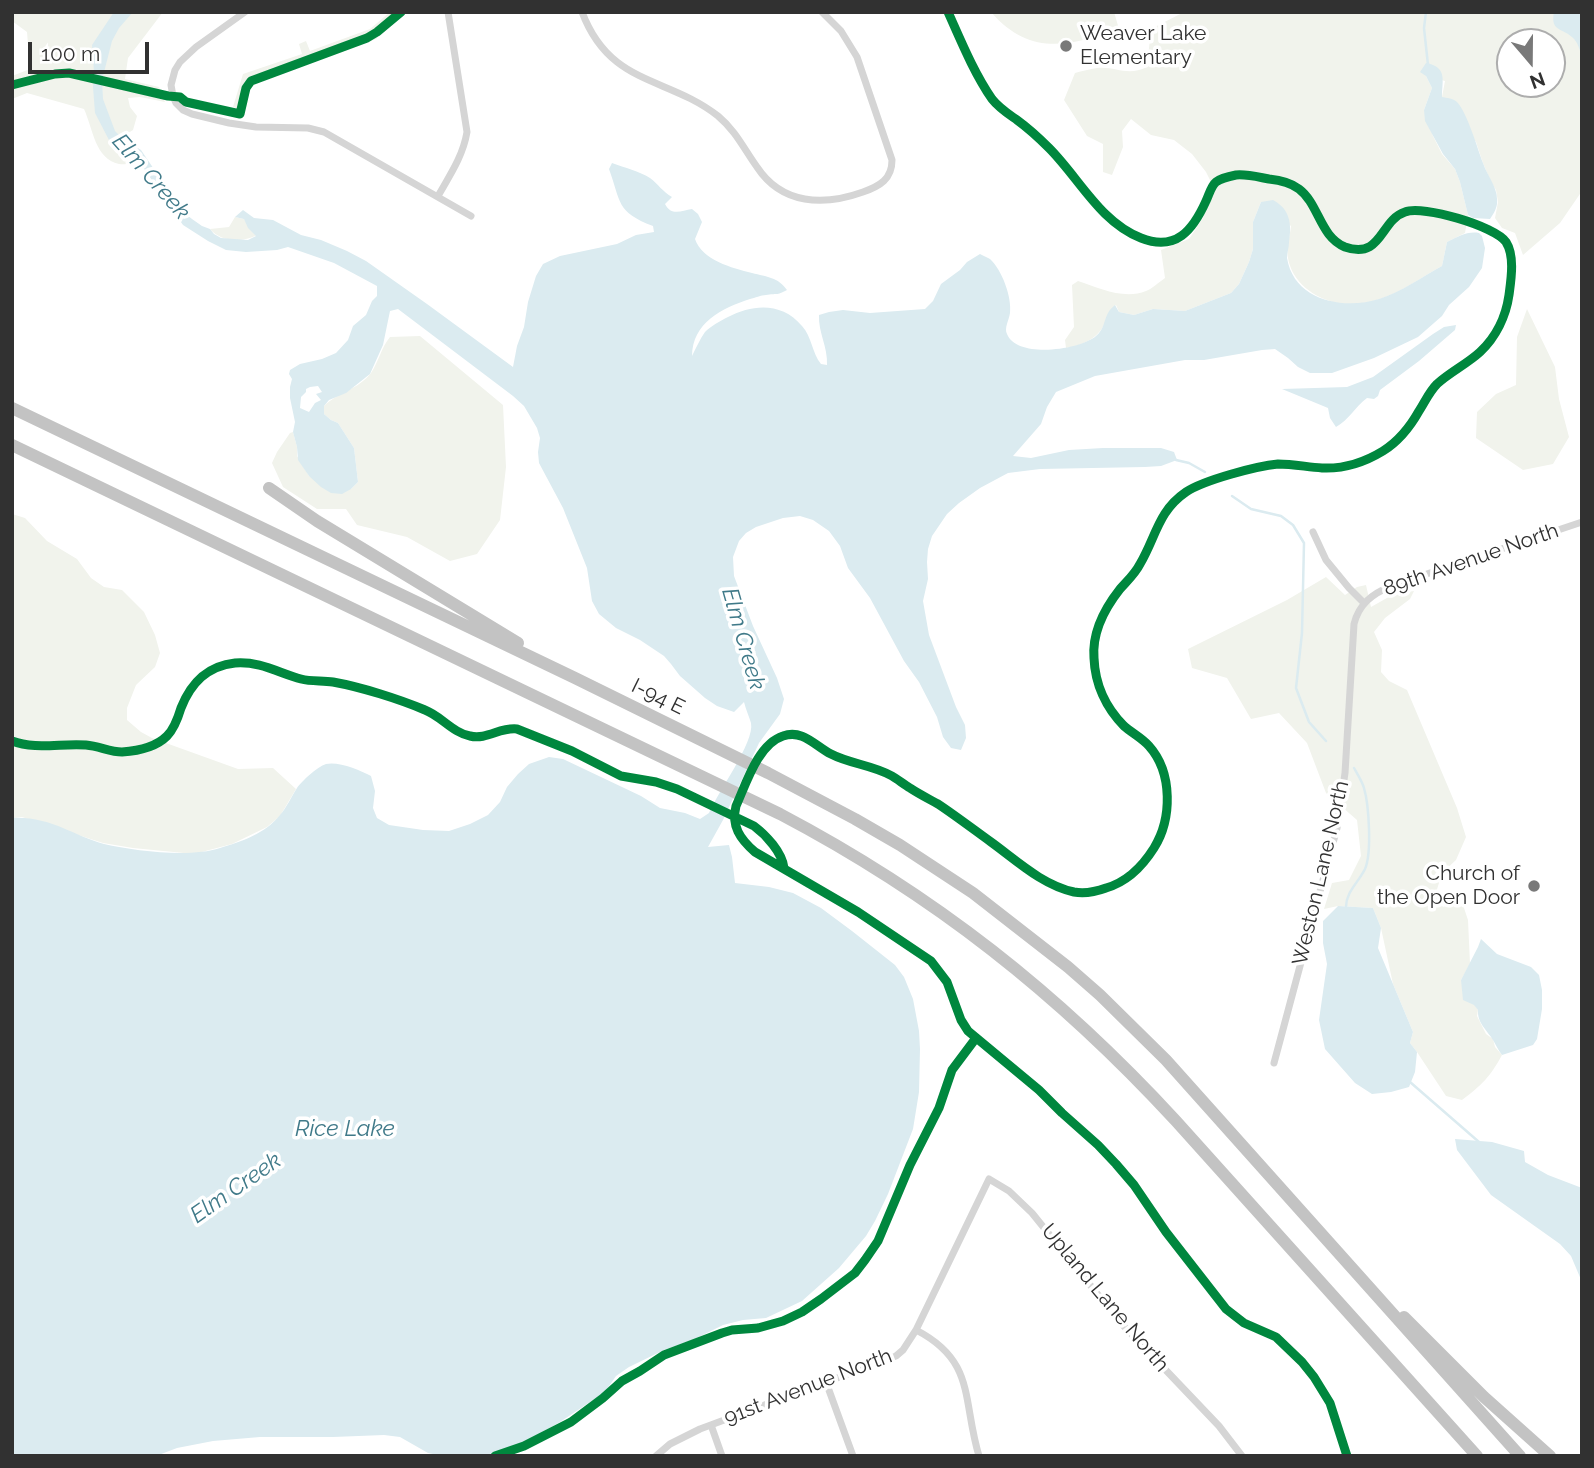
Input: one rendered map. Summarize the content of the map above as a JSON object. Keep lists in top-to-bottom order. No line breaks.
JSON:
{"streets":{"highway":["I-94 E"],"street":["89th Avenue North","Weston Lane North","Upland Lane North","91st Avenue North"]},"crossings":[["89th Avenue North","Weston Lane North"],["Upland Lane North","91st Avenue North"]],"water":["Elm Creek","Rice Lake"],"places":["Weaver Lake Elementary","Church of the Open Door"],"scale_bar":"100 m","north":"bottom"}
